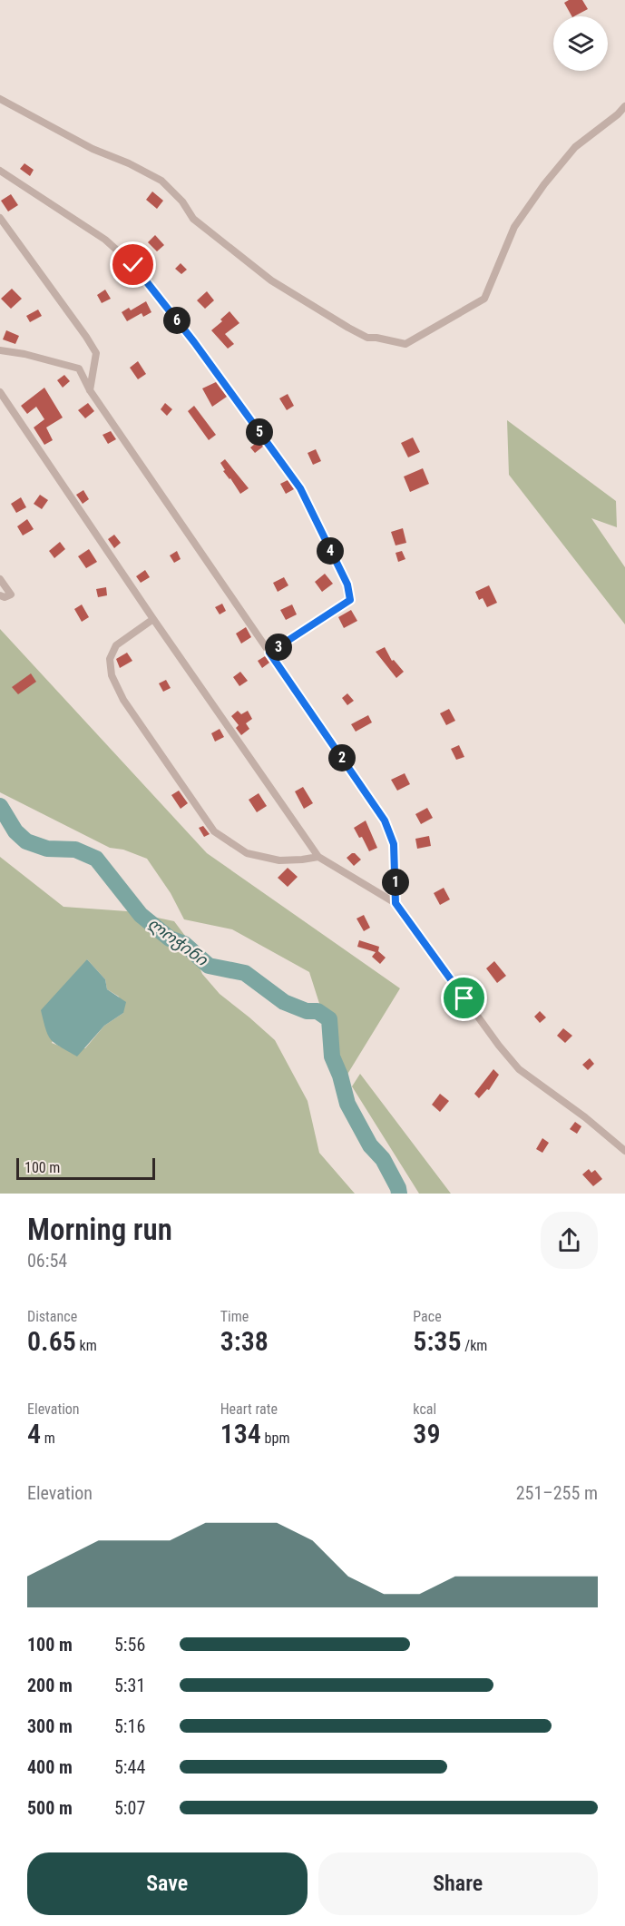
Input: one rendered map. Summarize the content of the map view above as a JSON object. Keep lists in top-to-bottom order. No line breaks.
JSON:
{"water":["ლოჭინი"],"scale_bar":"100 m","page":{"pins":["6","5","4","3","2","1"],"scale":"100 m","heading":["Morning run","06:54"],"stats":[["Distance","0.65 km"],["Time","3:38"],["Pace","5:35 /km"],["Elevation","4 m"],["Heart rate","134 bpm"],["kcal","39"]],"chart":["Elevation","251–255 m"],"list":[{"name":"100 m","note":"5:56"},{"name":"200 m","note":"5:31"},{"name":"300 m","note":"5:16"},{"name":"400 m","note":"5:44"},{"name":"500 m","note":"5:07"}],"buttons":["Save","Share"]}}
